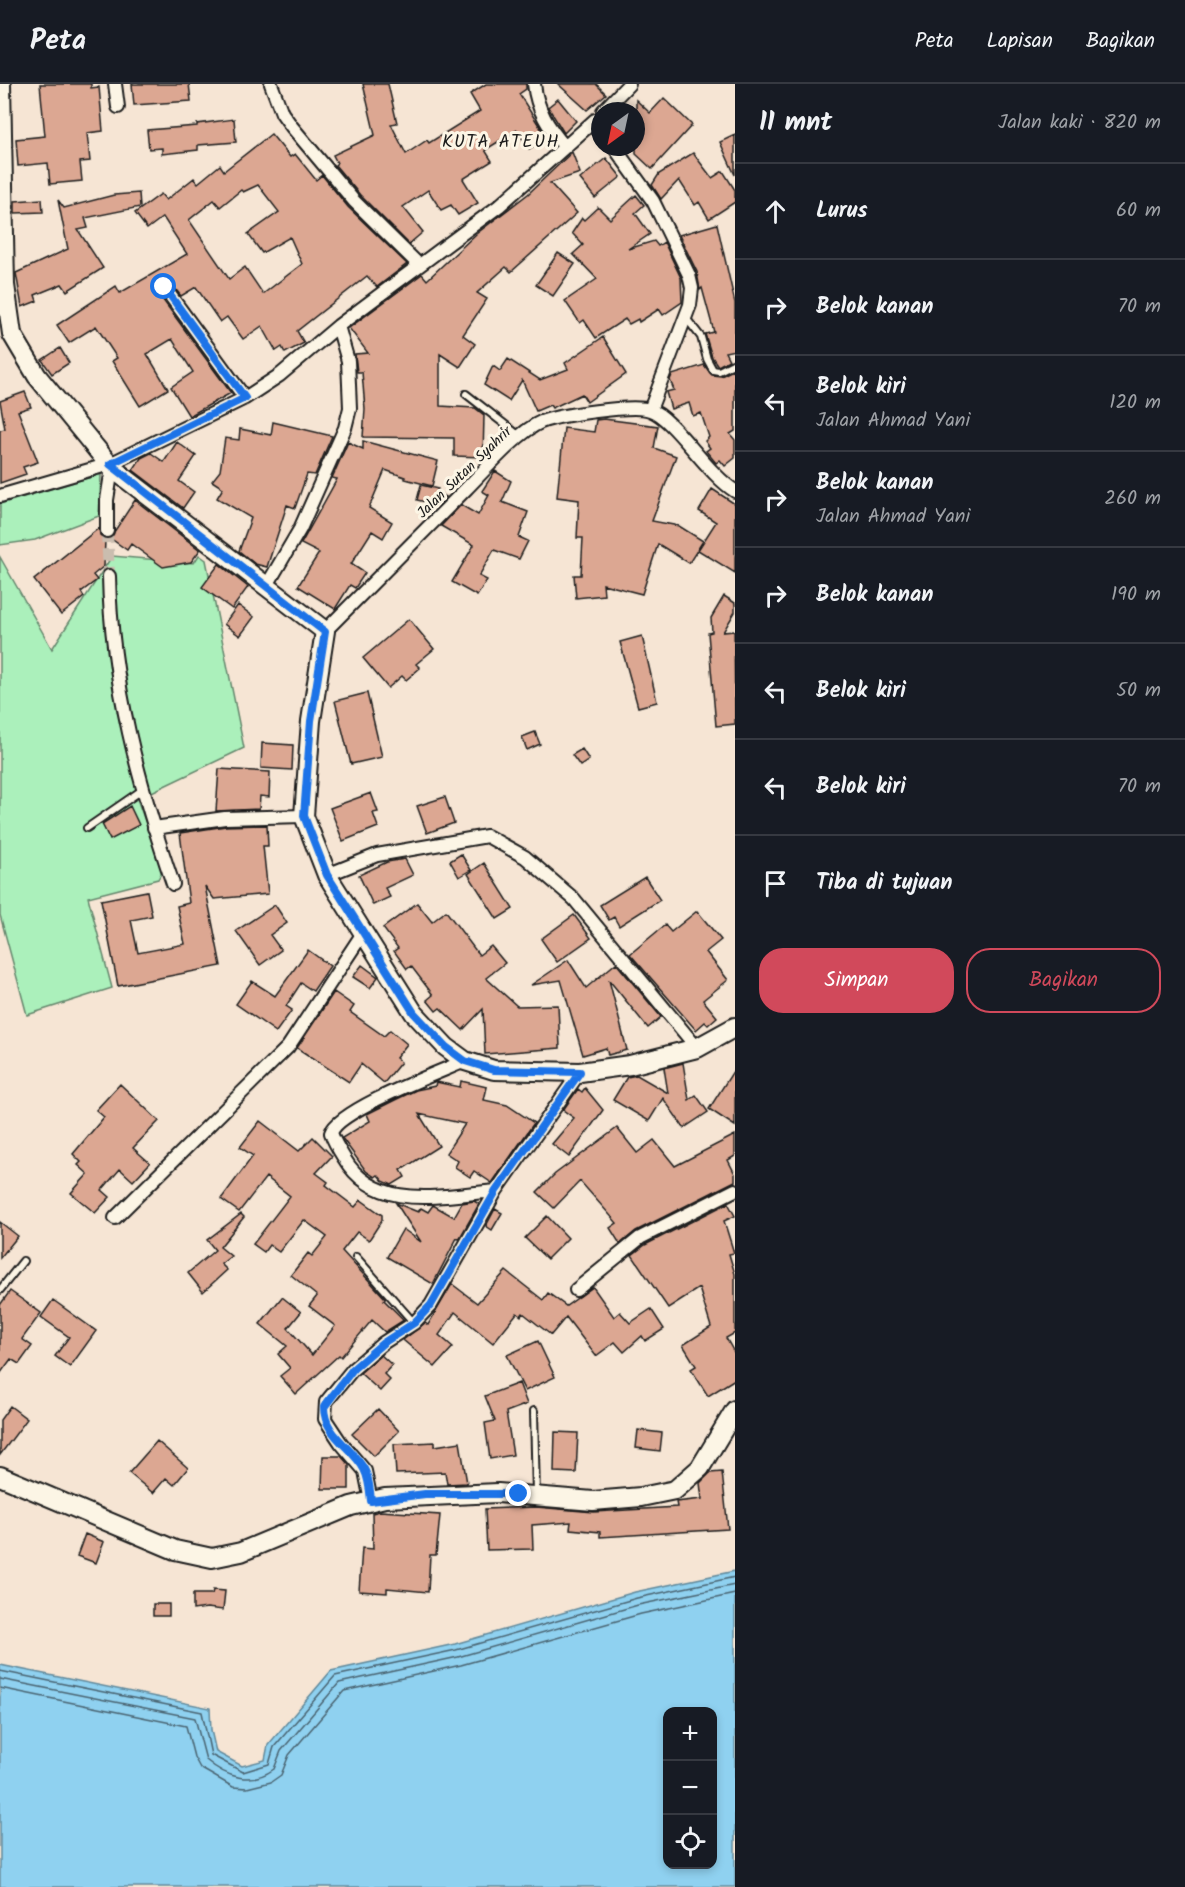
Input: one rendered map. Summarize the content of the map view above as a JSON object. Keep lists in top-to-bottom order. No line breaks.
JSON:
{"streets":{"street":["Jalan Sutan Syahrir"]},"districts":["KUTA ATEUH"],"north":"bottom left","page":{"header":"Peta","nav":["Peta","Lapisan","Bagikan"],"heading":["11 mnt","Jalan kaki · 820 m"],"list":[["Lurus","60 m"],["Belok kanan","70 m"],["Belok kiri","Jalan Ahmad Yani","120 m"],["Belok kanan","Jalan Ahmad Yani","260 m"],["Belok kanan","190 m"],["Belok kiri","50 m"],["Belok kiri","70 m"],"Tiba di tujuan"],"buttons":["Simpan","Bagikan"],"map_buttons":["+","−"]}}
